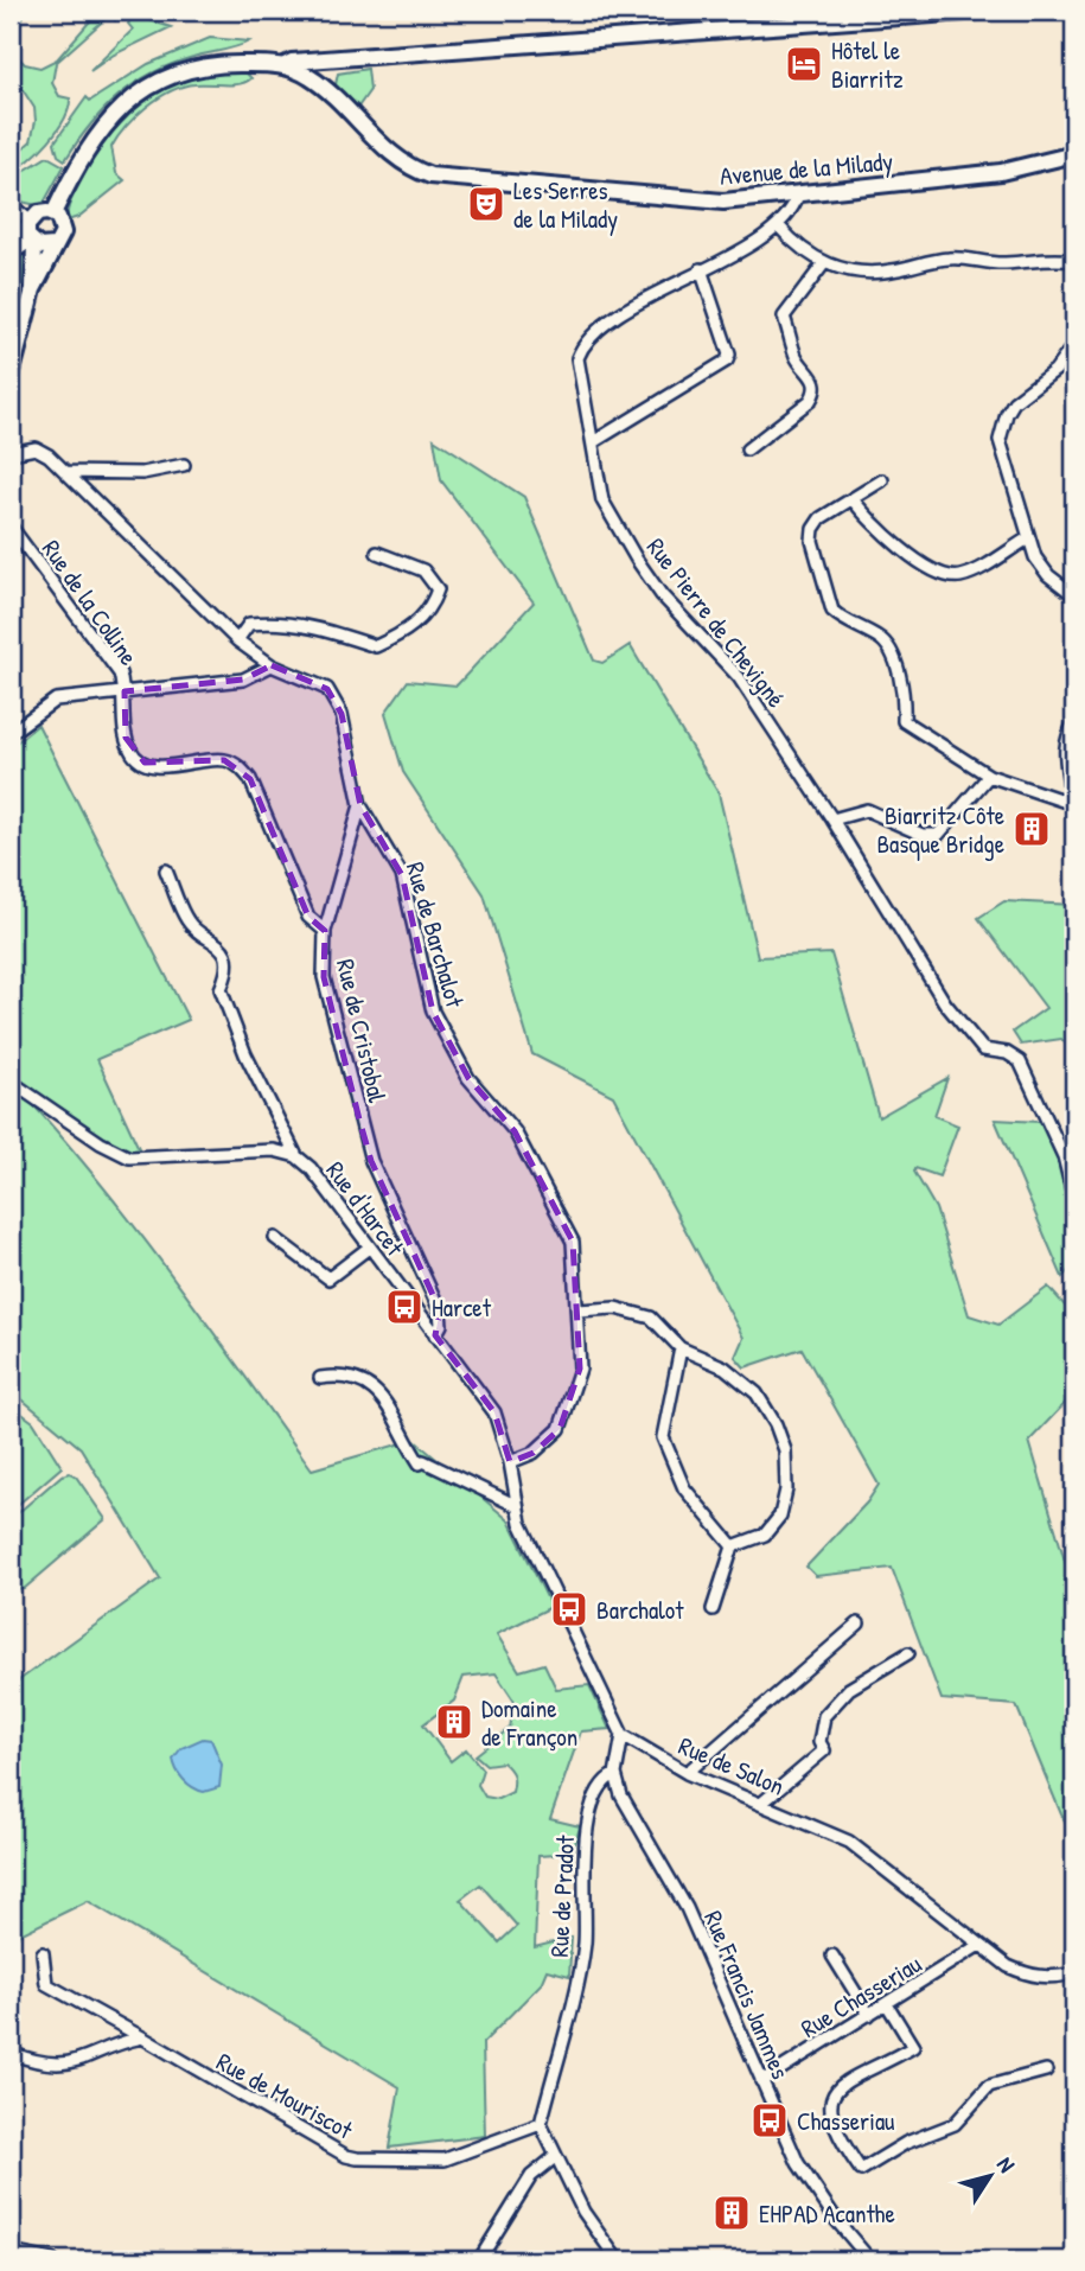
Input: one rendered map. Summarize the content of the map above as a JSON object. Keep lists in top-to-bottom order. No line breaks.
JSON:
{"streets":{"main road":["Avenue de la Milady"],"street":["Rue de la Colline","Rue Pierre de Chevigné","Rue de Barchalot","Rue de Cristobal","Rue d'Harcet","Rue de Salon","Rue de Pradot","Rue Francis Jammes","Rue Chasseriau","Rue de Mouriscot"]},"crossings":[["Rue de la Colline","Rue de Cristobal"],["Rue de Barchalot","Rue de Cristobal"],["Rue de Barchalot","Rue d'Harcet"],["Rue de Cristobal","Rue d'Harcet"],["Rue de Salon","Rue Chasseriau"],["Rue de Pradot","Rue Francis Jammes"],["Rue de Pradot","Rue de Mouriscot"],["Rue Francis Jammes","Rue Chasseriau"]],"places":{"hotel":["Hôtel le Biarritz"],"theatre":["Les Serres de la Milady"],"building":["Biarritz Côte Basque Bridge","Domaine de Françon","EHPAD Acanthe"],"bus stop":["Harcet","Barchalot","Chasseriau"]},"north":"top right"}
